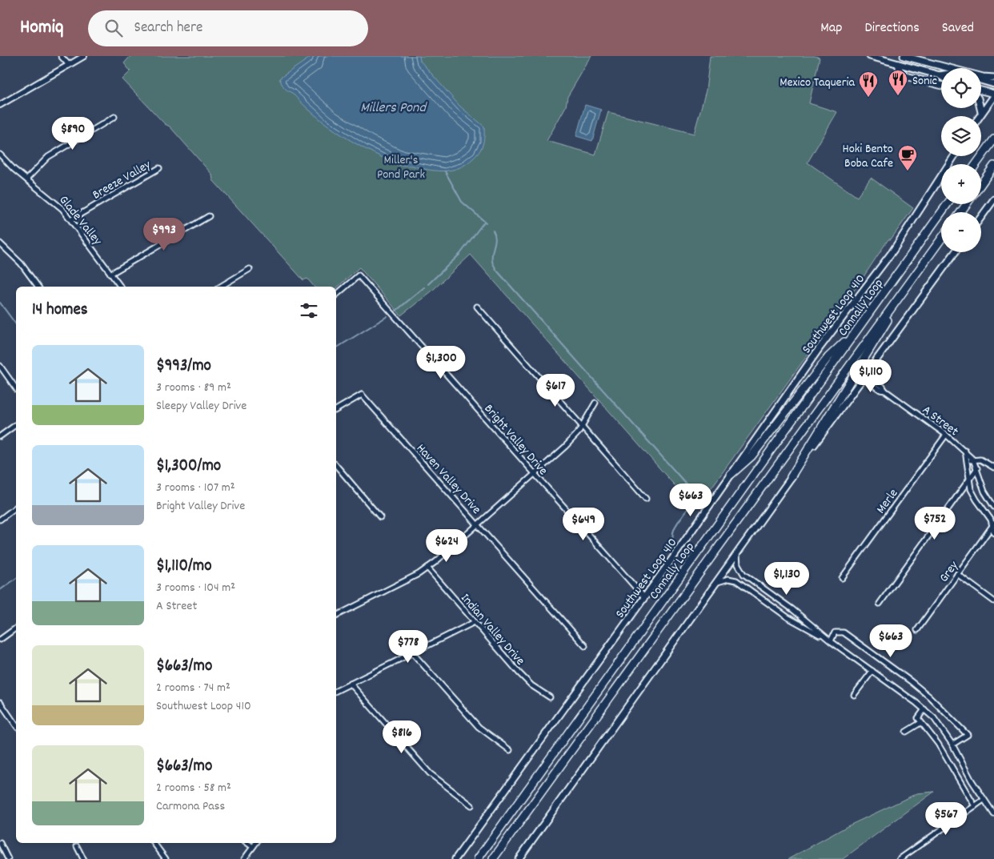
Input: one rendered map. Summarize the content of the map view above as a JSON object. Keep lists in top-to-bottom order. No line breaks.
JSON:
{"streets":{"highway":["Connally Loop"],"main road":["Southwest Loop 410"],"street":["Breeze Valley","Glade Valley","A Street","Bright Valley Drive","Haven Valley Drive","Merle","Grey","Indian Valley Drive"]},"crossings":[["Breeze Valley","Glade Valley"],["Southwest Loop 410","Bright Valley Drive"],["A Street","Merle"],["A Street","Grey"]],"water":["Millers Pond"],"parks":["Miller's Pond Park"],"places":{"restaurant":["Sonic","Mexico Taqueria"],"cafe":["Hoki Bento Boba Cafe"]},"page":{"header":"Homiq","search":"Search here","nav":["Map","Directions","Saved"],"map_buttons":["+","−"],"price":["$890","$993","$1,300","$1,110","$617","$663","$752","$649","$624","$1,130","$663","$778","$816","$567"],"heading":"14 homes","list":[{"name":"$993/mo","note":"3 rooms · 89 m² · Sleepy Valley Drive"},{"name":"$1,300/mo","note":"3 rooms · 107 m² · Bright Valley Drive"},{"name":"$1,110/mo","note":"3 rooms · 104 m² · A Street"},{"name":"$663/mo","note":"2 rooms · 74 m² · Southwest Loop 410"},{"name":"$663/mo","note":"2 rooms · 58 m² · Carmona Pass"}]}}
